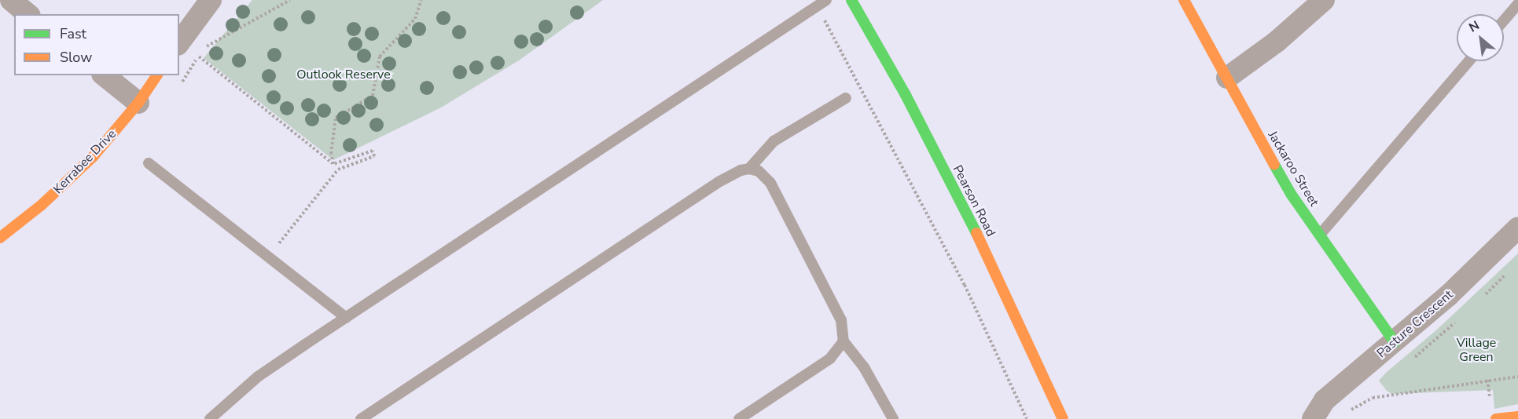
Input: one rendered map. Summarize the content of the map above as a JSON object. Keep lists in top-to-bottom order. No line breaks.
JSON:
{"streets":{"street":["Kerrabee Drive","Jackaroo Street","Pearson Road","Pasture Crescent"]},"crossings":[["Jackaroo Street","Pasture Crescent"]],"parks":["Outlook Reserve","Village Green"],"legend":["Fast","Slow"],"north":"top left"}
